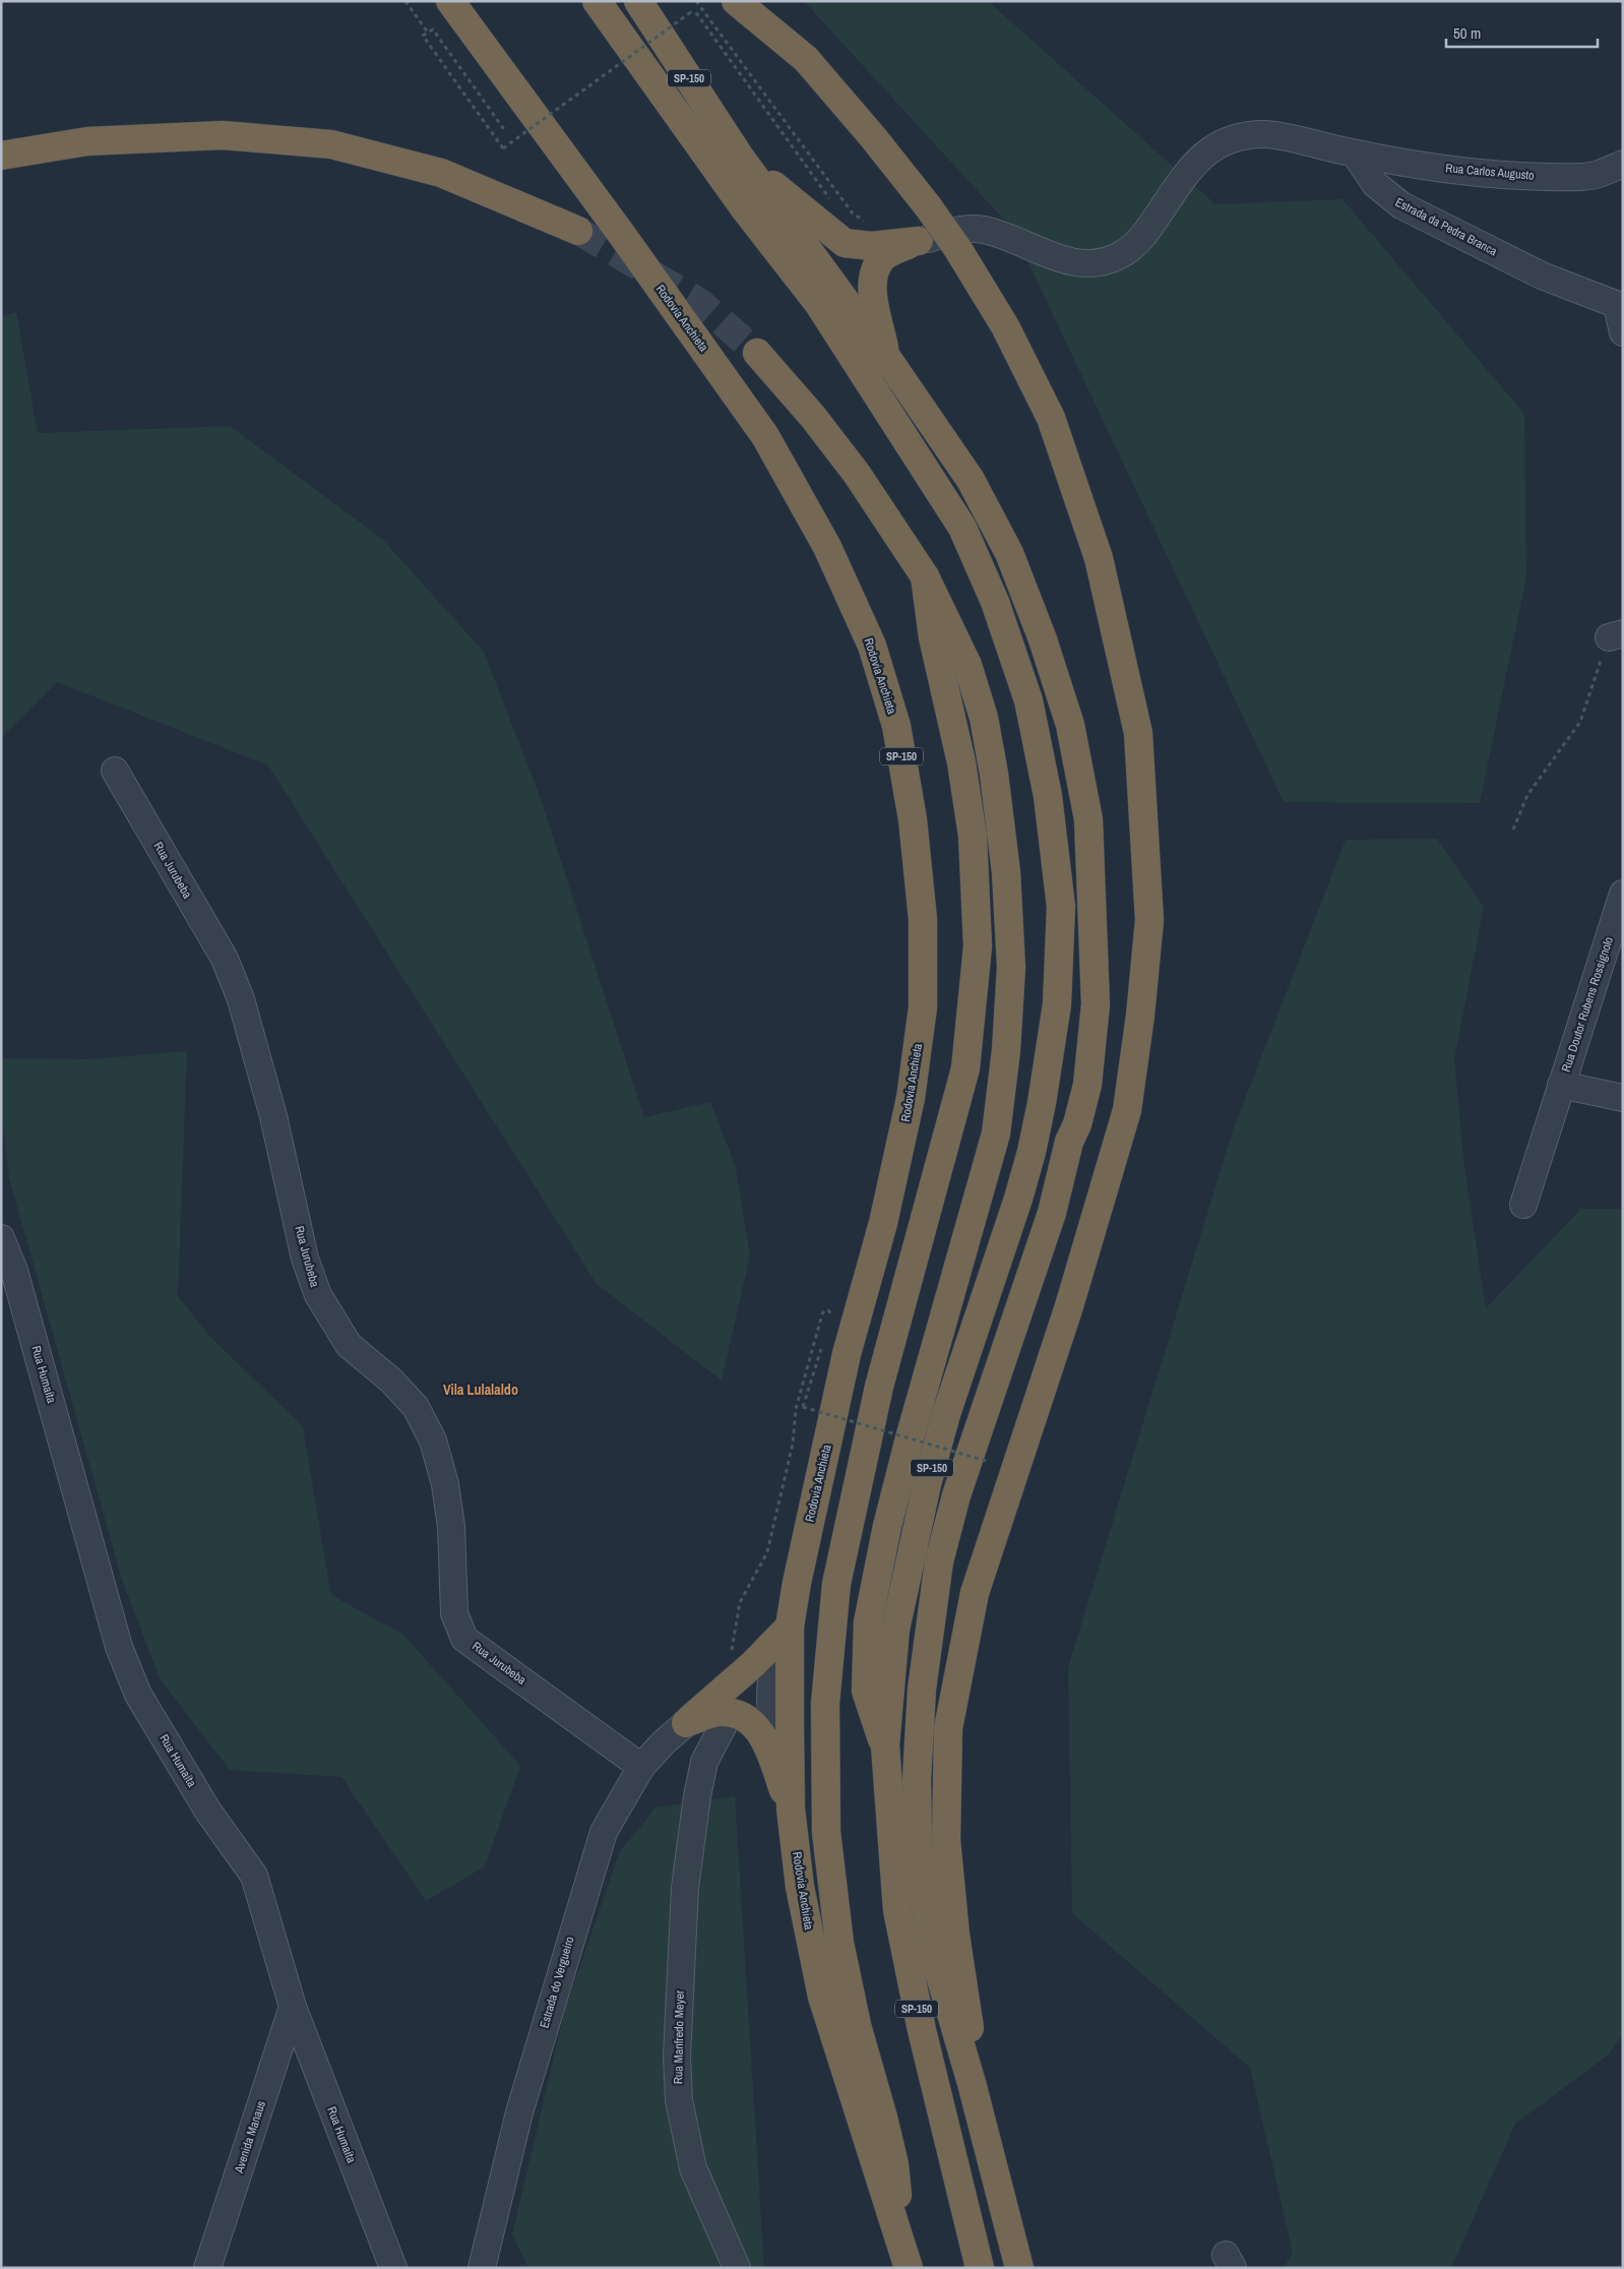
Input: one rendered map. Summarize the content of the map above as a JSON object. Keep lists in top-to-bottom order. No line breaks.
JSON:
{"streets":{"highway":["SP-150","Rodovia Anchieta"],"street":["Rua Carlos Augusto","Estrada da Pedra Branca","Rua Jurubeba","Rua Doutor Rubens Rossignolo","Rua Humaíta","Estrada do Vergueiro","Rua Manfredo Meyer","Avenida Manaus"]},"crossings":[["Rua Carlos Augusto","Estrada da Pedra Branca"],["Rua Jurubeba","Estrada do Vergueiro"],["Rua Humaíta","Avenida Manaus"]],"districts":["Vila Lulalaldo"],"scale_bar":"50 m"}
